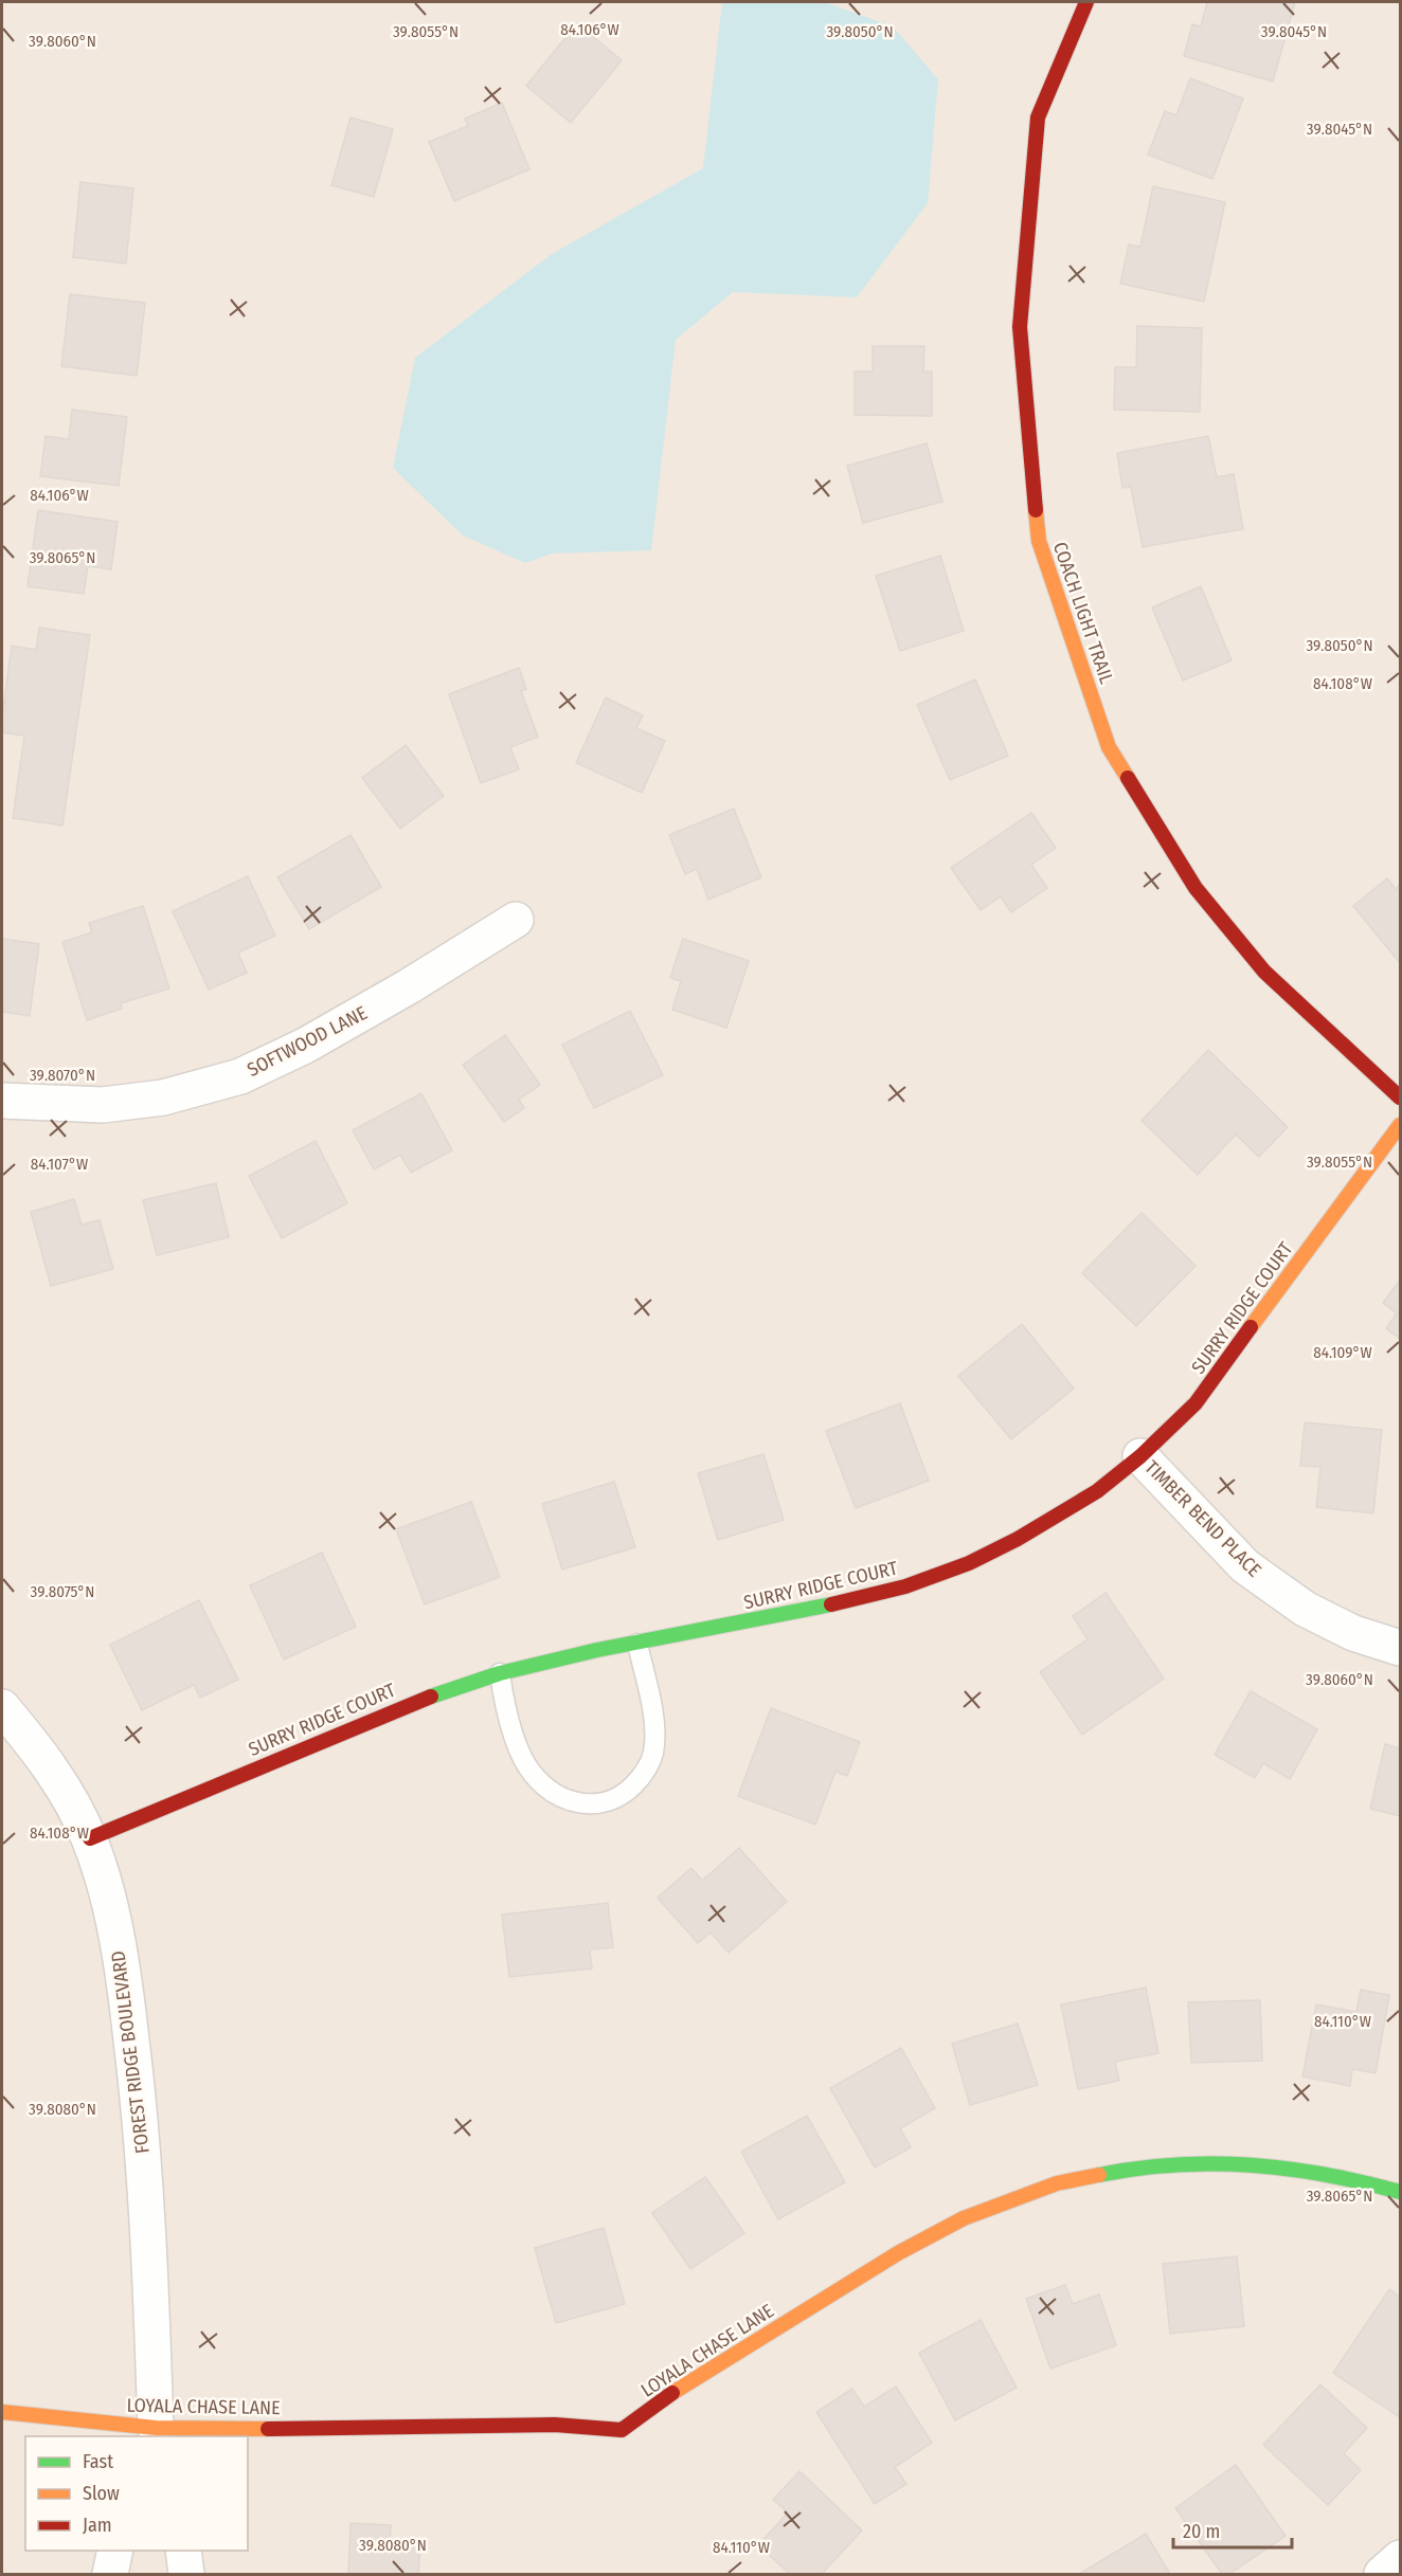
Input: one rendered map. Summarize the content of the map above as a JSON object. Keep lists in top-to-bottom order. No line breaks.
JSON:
{"streets":{"street":["COACH LIGHT TRAIL","SOFTWOOD LANE","SURRY RIDGE COURT","TIMBER BEND PLACE","FOREST RIDGE BOULEVARD","LOYALA CHASE LANE"]},"crossings":[["SURRY RIDGE COURT","TIMBER BEND PLACE"],["SURRY RIDGE COURT","FOREST RIDGE BOULEVARD"],["FOREST RIDGE BOULEVARD","LOYALA CHASE LANE"]],"legend":["Fast","Slow","Jam"],"scale_bar":"20 m","coordinates":["84.106°W","39.8055°N","39.8050°N","39.8045°N","39.8060°N","39.8065°N","84.108°W","39.8070°N","84.107°W","84.109°W","39.8075°N","84.110°W","39.8080°N"]}
